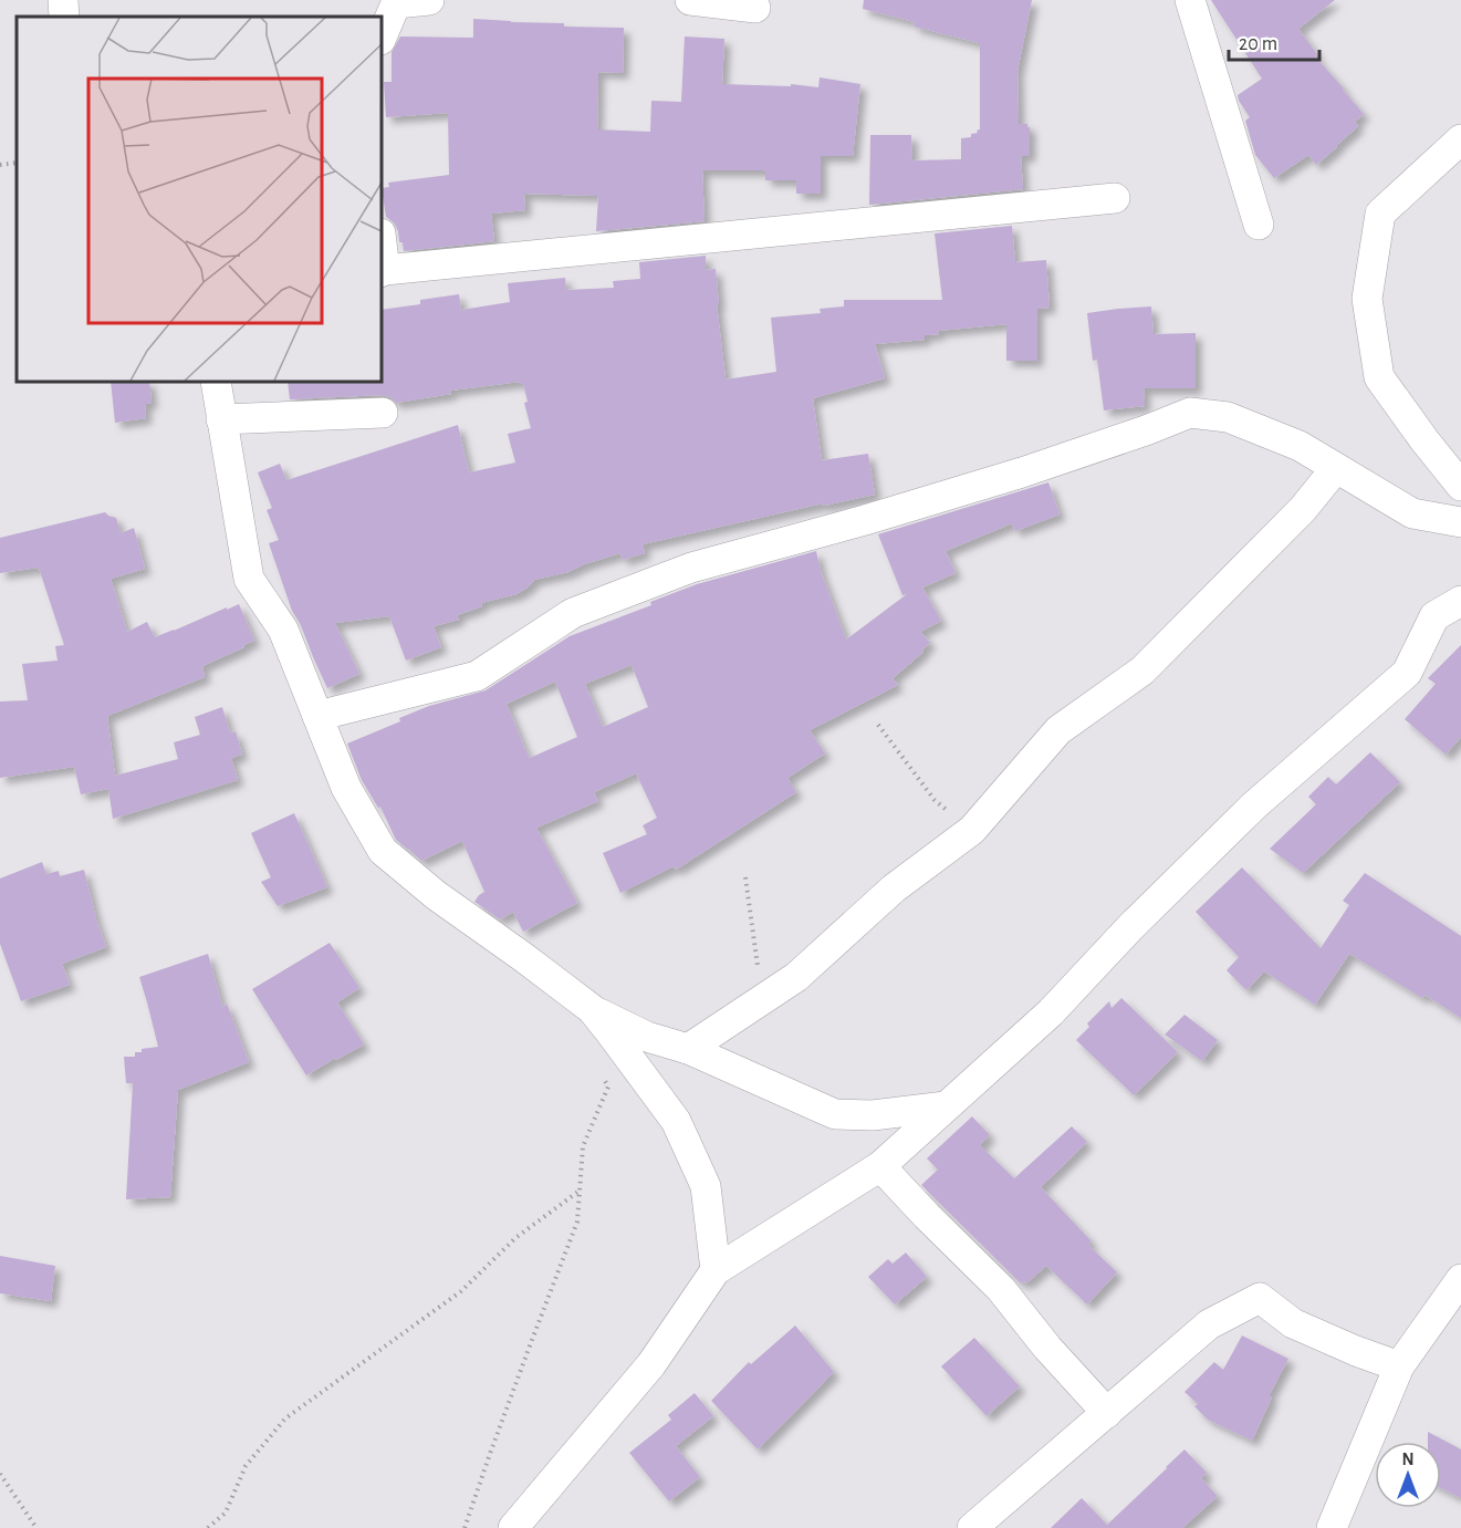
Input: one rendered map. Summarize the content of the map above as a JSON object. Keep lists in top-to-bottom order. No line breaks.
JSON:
{"scale_bar":"20 m","north":"top"}
